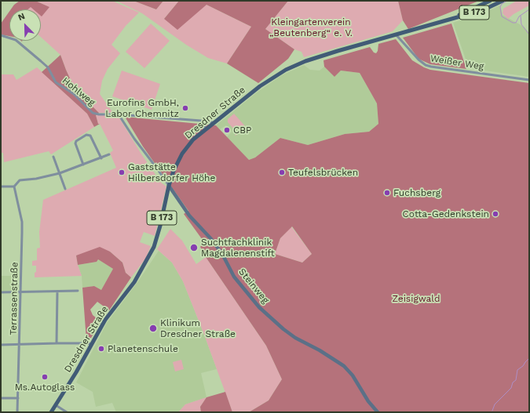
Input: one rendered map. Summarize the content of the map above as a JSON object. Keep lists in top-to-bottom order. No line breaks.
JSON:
{"streets":{"main road":["B 173","Dresdner Straße"],"street":["Weißer Weg","Hohlweg","Steinweg","Terrassenstraße"]},"crossings":[["B 173","Dresdner Straße"],["Weißer Weg","Dresdner Straße"],["Hohlweg","Dresdner Straße"],["Hohlweg","Steinweg"],["Dresdner Straße","Steinweg"]],"parks":["Kleingartenverein „Beutenberg“ e. V.","Zeisigwald"],"places":["Eurofins GmbH, Labor Chemnitz","CBP","Gaststätte Hilbersdorfer Höhe","Teufelsbrücken","Fuchsberg","Cotta-Gedenkstein","Suchtfachklinik Magdalenenstift","Klinikum Dresdner Straße","Planetenschule","Ms.Autoglass"],"north":"top left"}
